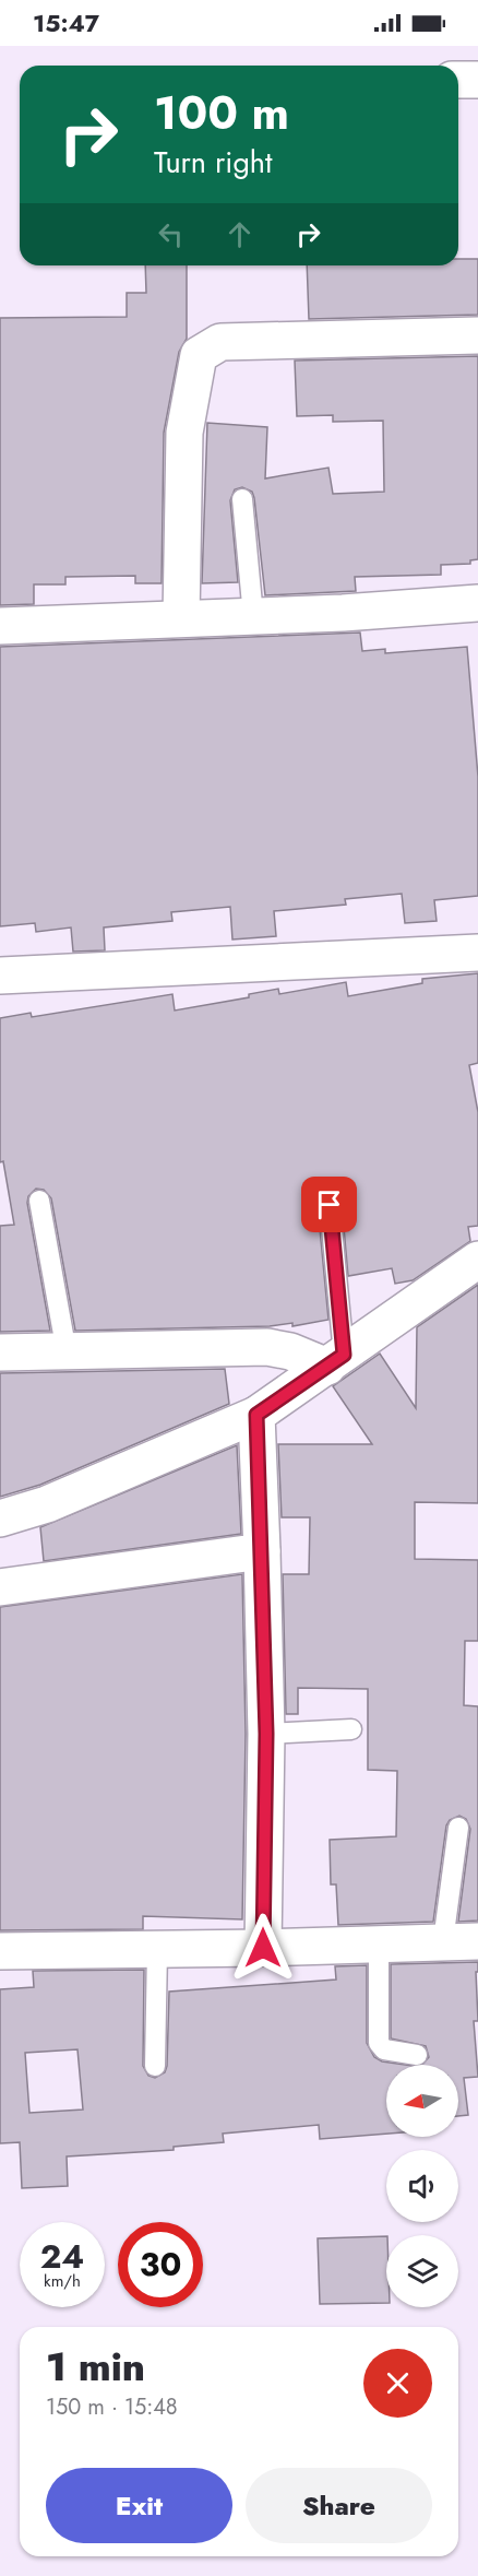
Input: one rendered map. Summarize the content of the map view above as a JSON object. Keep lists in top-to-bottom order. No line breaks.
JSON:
{"north":"left","page":{"status":"15:47","turn":["100 m","Turn right"],"speed":"24 km/h","limit":"30","heading":["1 min","150 m · 15:48"],"buttons":["Exit","Share"]}}
